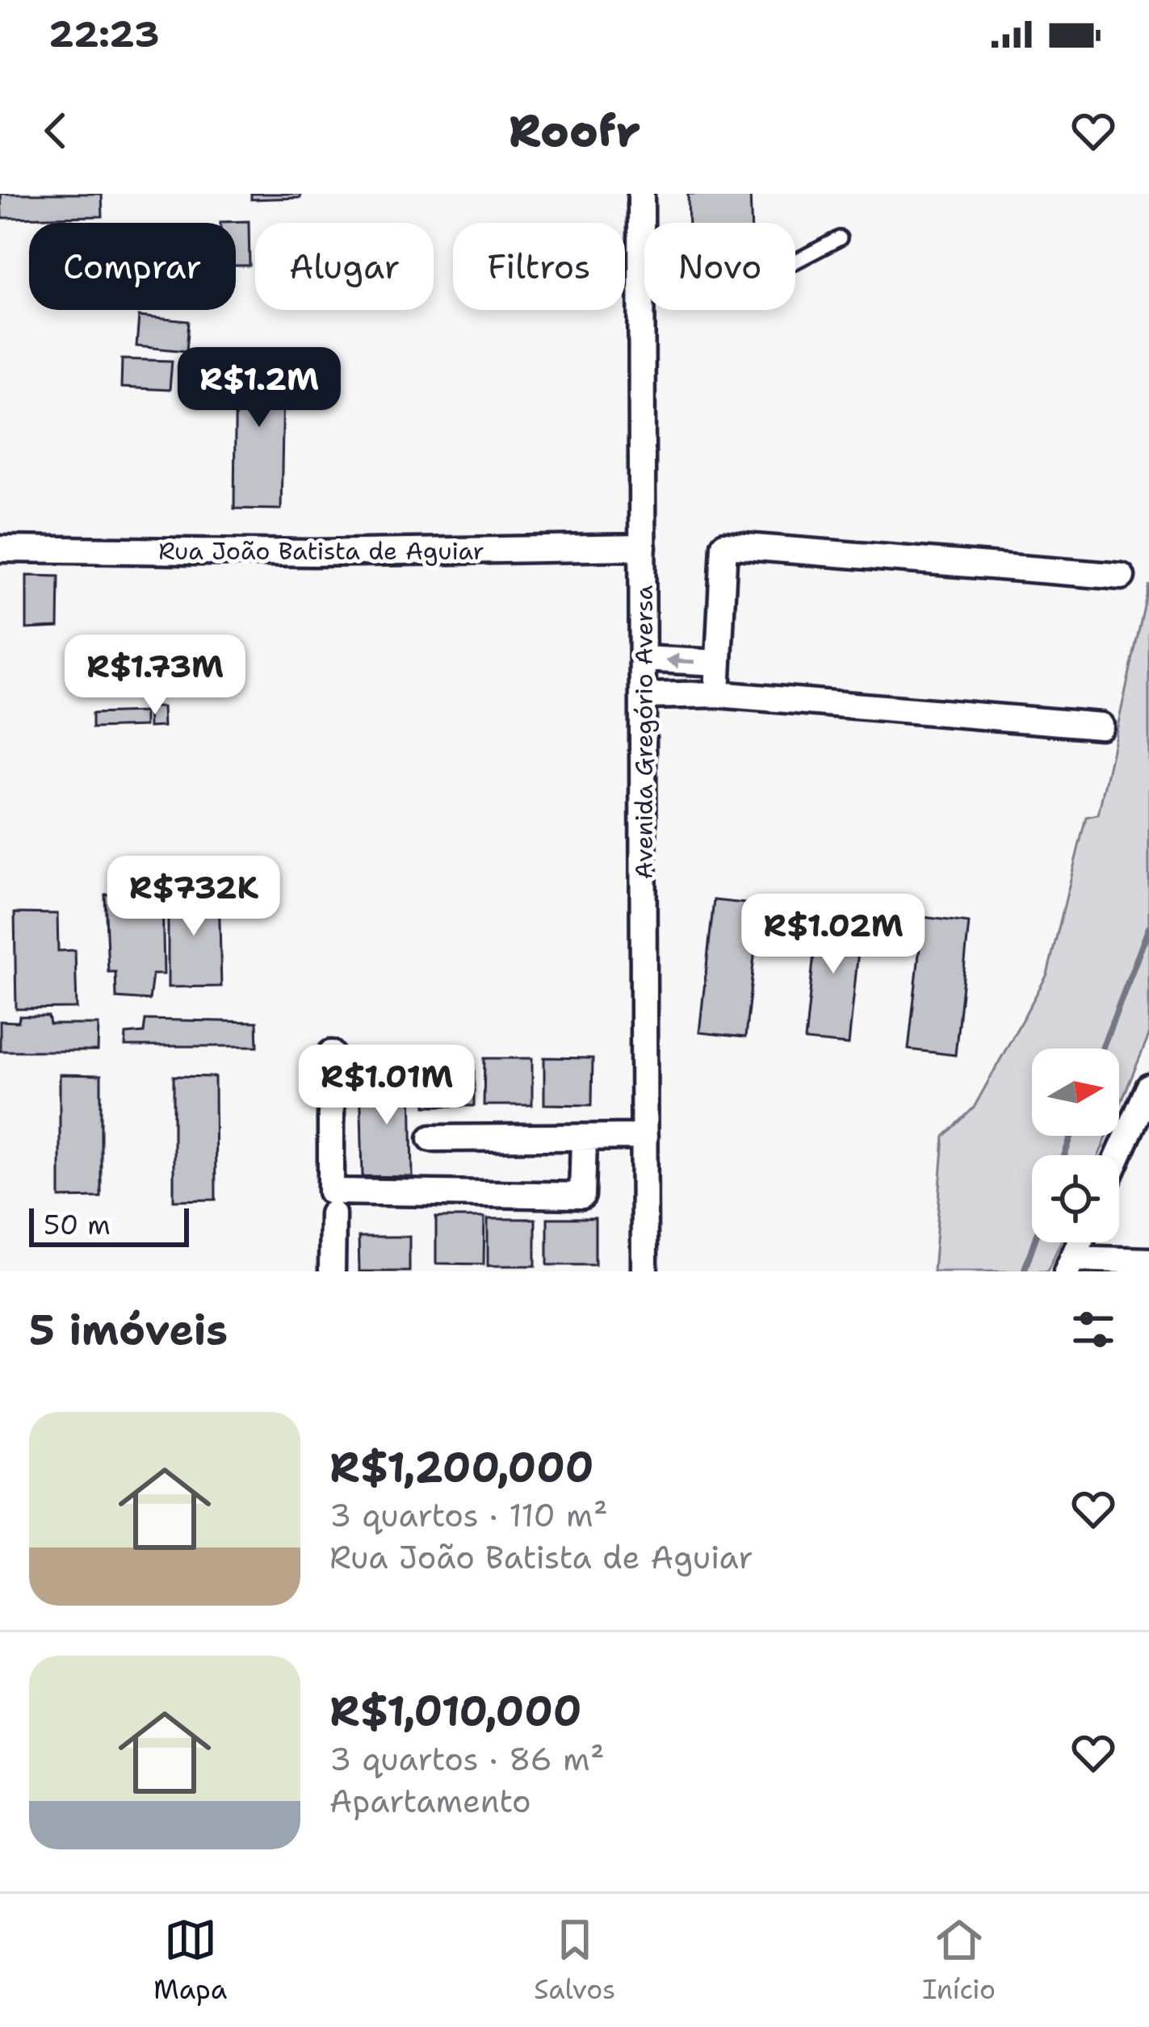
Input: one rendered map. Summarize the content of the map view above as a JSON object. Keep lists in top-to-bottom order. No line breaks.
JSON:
{"streets":{"street":["Rua João Batista de Aguiar","Avenida Gregório Aversa"]},"crossings":[["Rua João Batista de Aguiar","Avenida Gregório Aversa"]],"scale_bar":"50 m","north":"right","page":{"status":"22:23","header":"Roofr","chip":["Comprar","Alugar","Filtros","Novo"],"price":["R$1.2M","R$1.73M","R$732K","R$1.02M","R$1.01M"],"scale":"50 m","heading":"5 imóveis","list":[{"name":"R$1,200,000","note":"3 quartos · 110 m² · Rua João Batista de Aguiar"},{"name":"R$1,010,000","note":"3 quartos · 86 m² · Apartamento"}],"tabs":["Mapa","Salvos","Início"]}}
